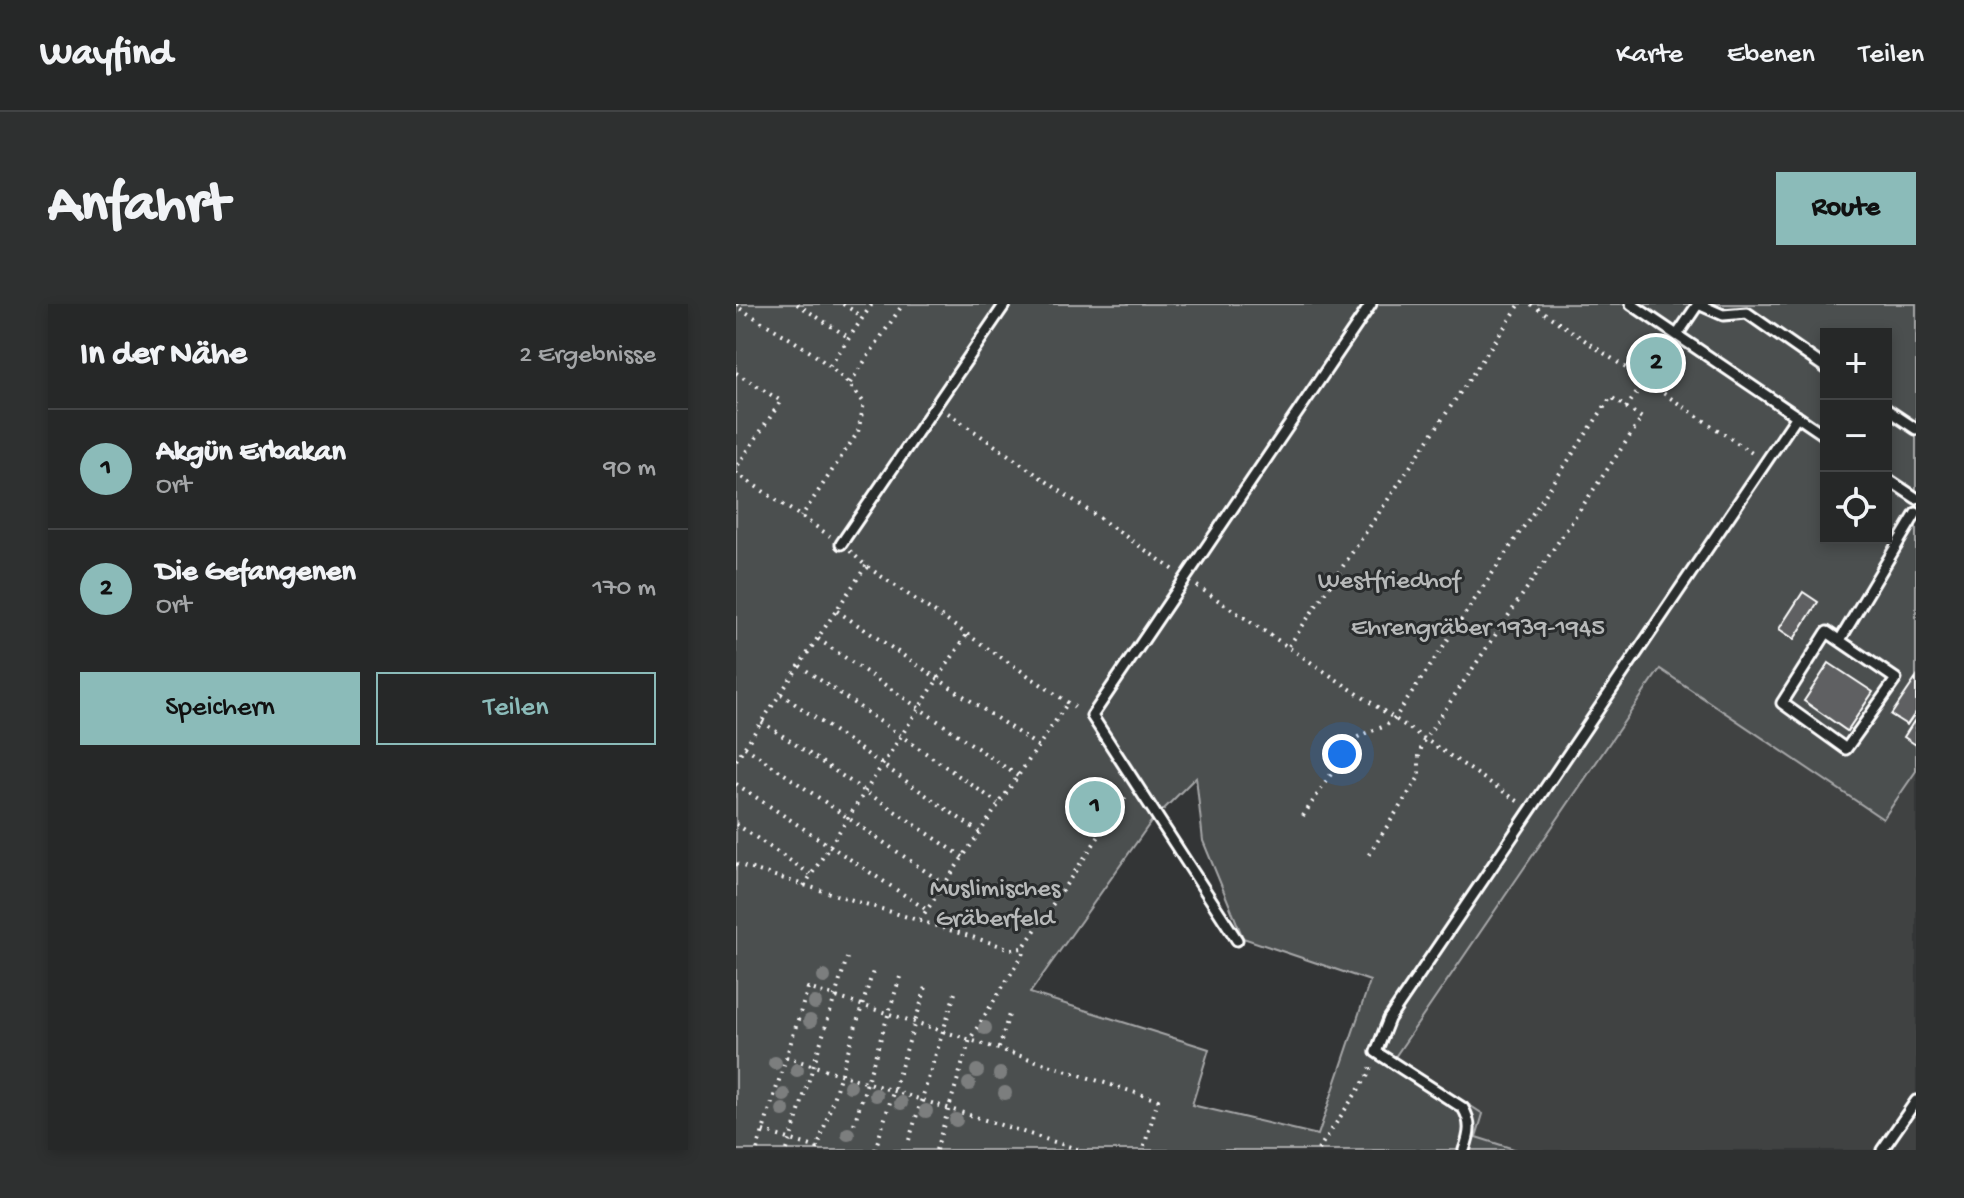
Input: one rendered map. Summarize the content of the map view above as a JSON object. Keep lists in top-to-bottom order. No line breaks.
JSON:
{"parks":["Westfriedhof","Ehrengräber 1939-1945","Muslimisches Gräberfeld"],"page":{"header":"Wayfind","nav":["Karte","Ebenen","Teilen"],"buttons":["Route",["Speichern","Teilen"]],"title":"Anfahrt","heading":["In der Nähe","2 Ergebnisse"],"map_buttons":["+","−"],"pins":["2","1"],"list":[{"mark":"1","name":"Akgün Erbakan","note":"Ort","value":"90 m"},{"mark":"2","name":"Die Gefangenen","note":"Ort","value":"170 m"}]}}
